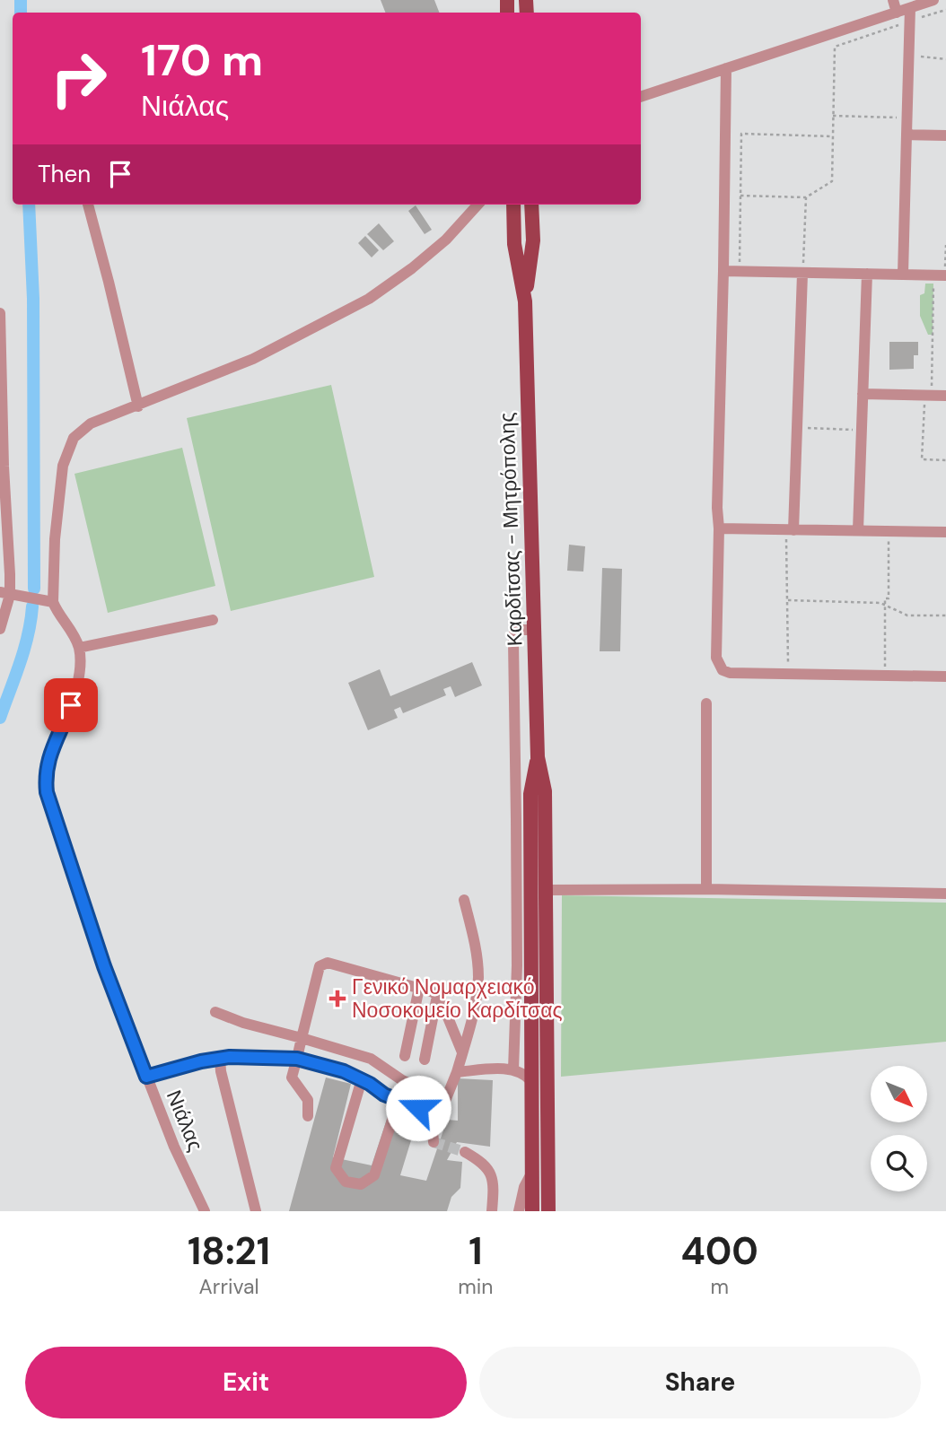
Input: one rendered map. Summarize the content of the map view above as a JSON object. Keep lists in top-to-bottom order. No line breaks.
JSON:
{"streets":{"main road":["Καρδίτσας - Μητρόπολης"],"street":["Νιάλας"]},"places":{"health":["Γενικό Νομαρχειακό Νοσοκομείο Καρδίτσας"]},"north":"bottom right","page":{"turn":["170 m","Νιάλας"],"then":"Then","eta":["18:21","Arrival","1","min","400","m"],"buttons":["Exit","Share"]}}
